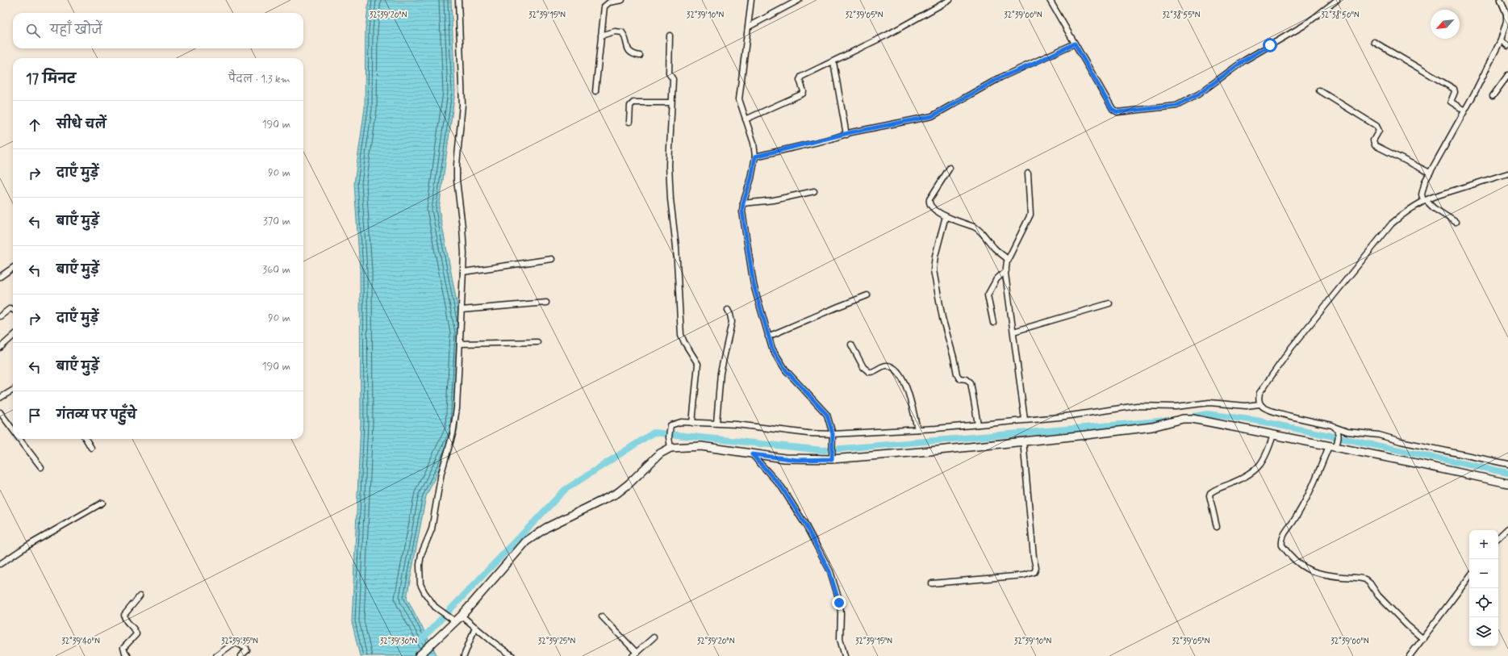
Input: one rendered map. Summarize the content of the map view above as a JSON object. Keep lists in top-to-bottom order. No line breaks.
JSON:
{"north":"bottom left","page":{"search":"यहाँ खोजें","heading":["17 मिनट","पैदल · 1.3 km"],"list":[["सीधे चलें","190 m"],["दाएँ मुड़ें","90 m"],["बाएँ मुड़ें","370 m"],["बाएँ मुड़ें","360 m"],["दाएँ मुड़ें","90 m"],["बाएँ मुड़ें","190 m"],"गंतव्य पर पहुँचे"],"map_buttons":["+","−"]},"coordinates":["32°39'20\"N","32°39'15\"N","32°39'10\"N","32°39'05\"N","32°39'00\"N","32°38'55\"N","32°38'50\"N","32°39'40\"N","32°39'35\"N","32°39'30\"N","32°39'25\"N"]}
